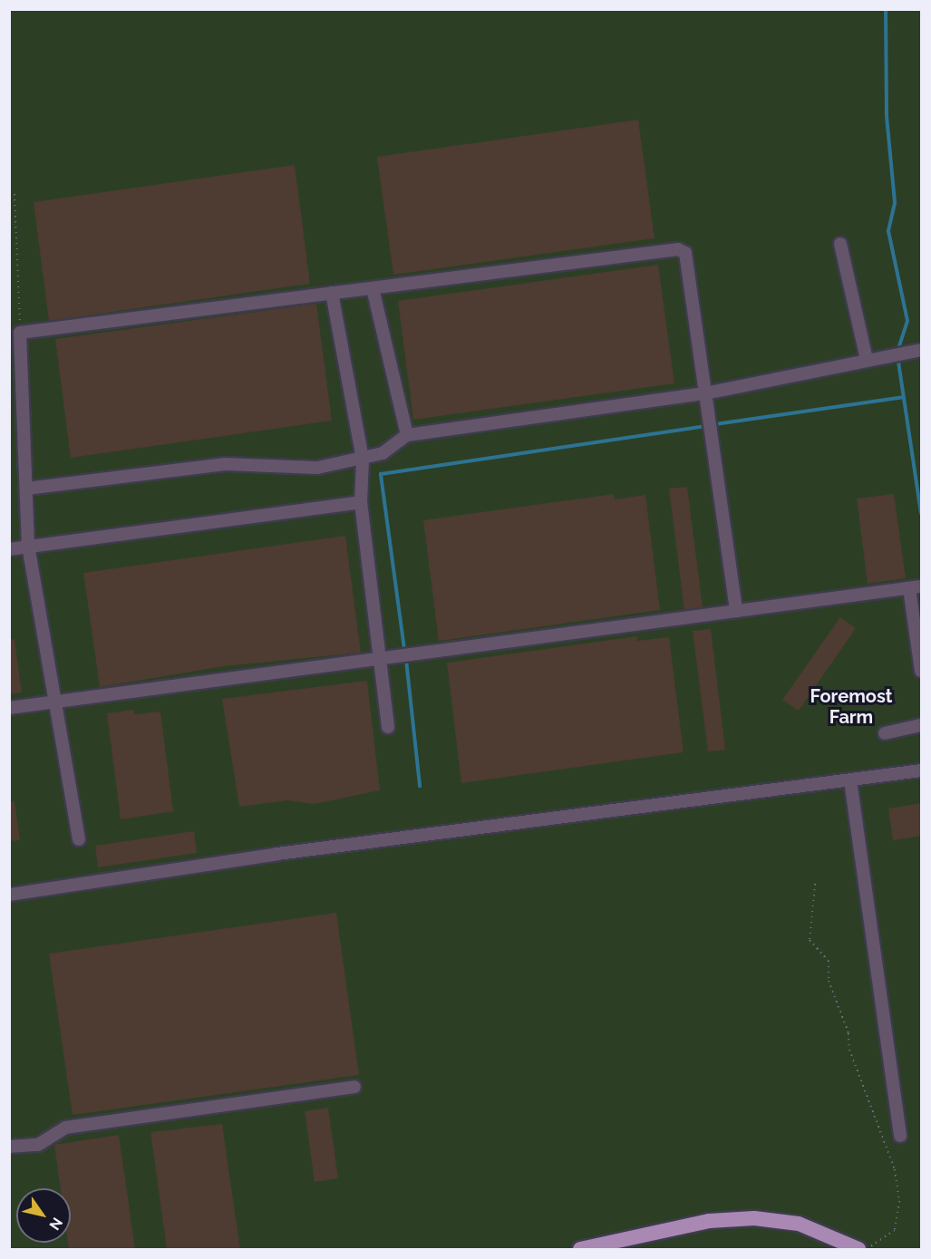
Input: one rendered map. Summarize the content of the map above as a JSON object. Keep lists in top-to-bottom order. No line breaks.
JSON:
{"districts":["Foremost Farm"],"north":"bottom right"}
